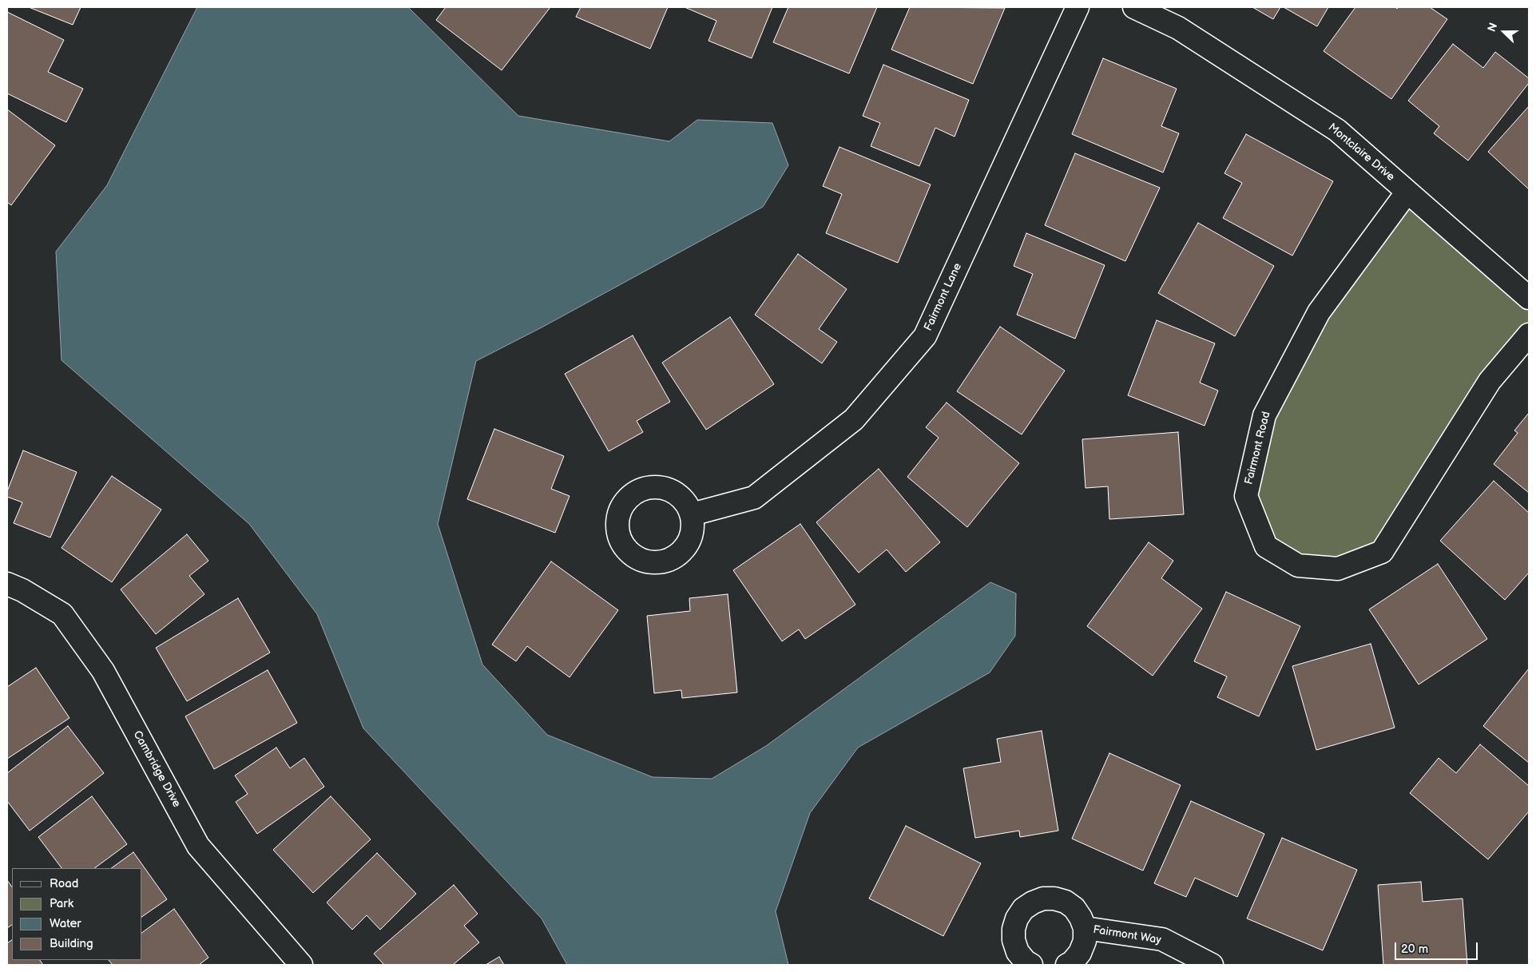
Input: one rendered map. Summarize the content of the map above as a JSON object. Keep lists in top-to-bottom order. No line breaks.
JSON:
{"streets":{"street":["Montclaire Drive","Fairmont Lane","Fairmont Road","Cambridge Drive","Fairmont Way"]},"crossings":[["Montclaire Drive","Fairmont Road"]],"legend":["Road","Park","Water","Building"],"scale_bar":"20 m","north":"left"}
